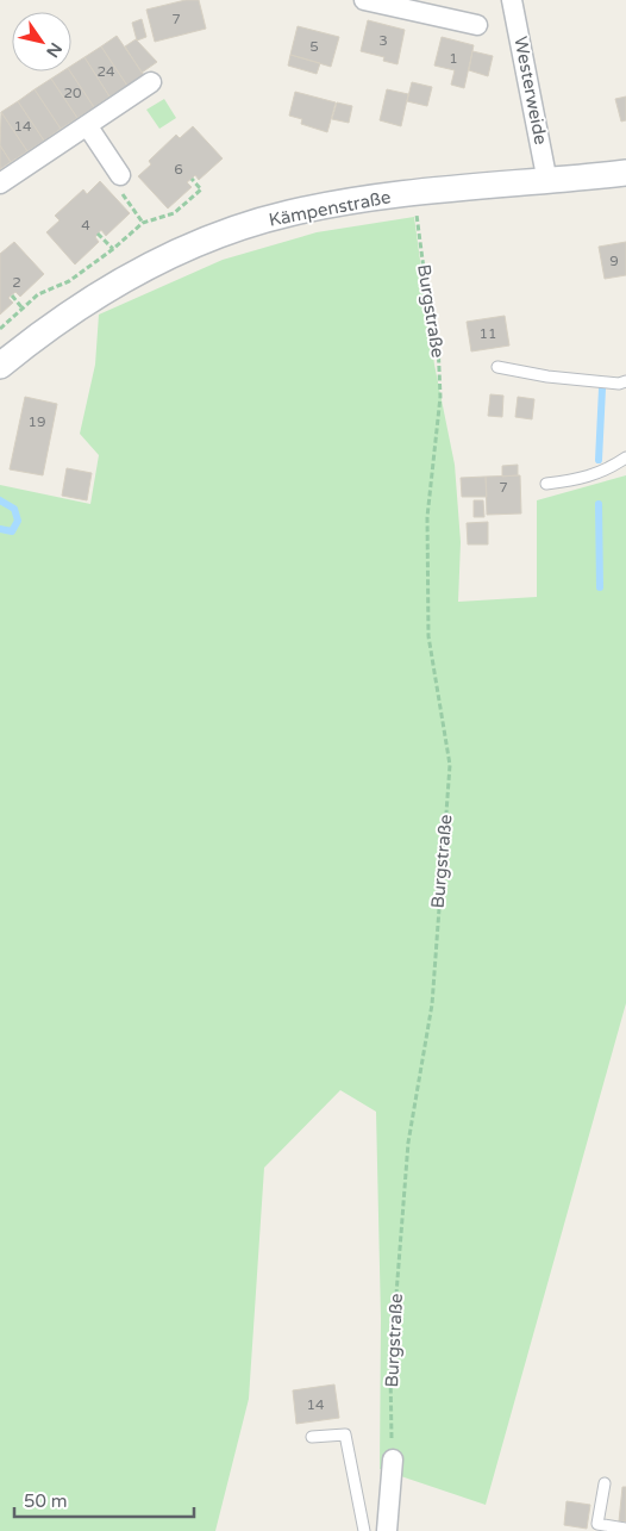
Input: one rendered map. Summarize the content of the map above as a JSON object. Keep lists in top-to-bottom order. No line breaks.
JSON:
{"streets":{"street":["Westerweide","Kämpenstraße"],"path":["Burgstraße"]},"crossings":[["Westerweide","Kämpenstraße"],["Kämpenstraße","Burgstraße"]],"house_numbers":["7","3","5","1","24","20","14","6","4","9","2","11","19","7","14"],"scale_bar":"50 m","north":"bottom right"}
